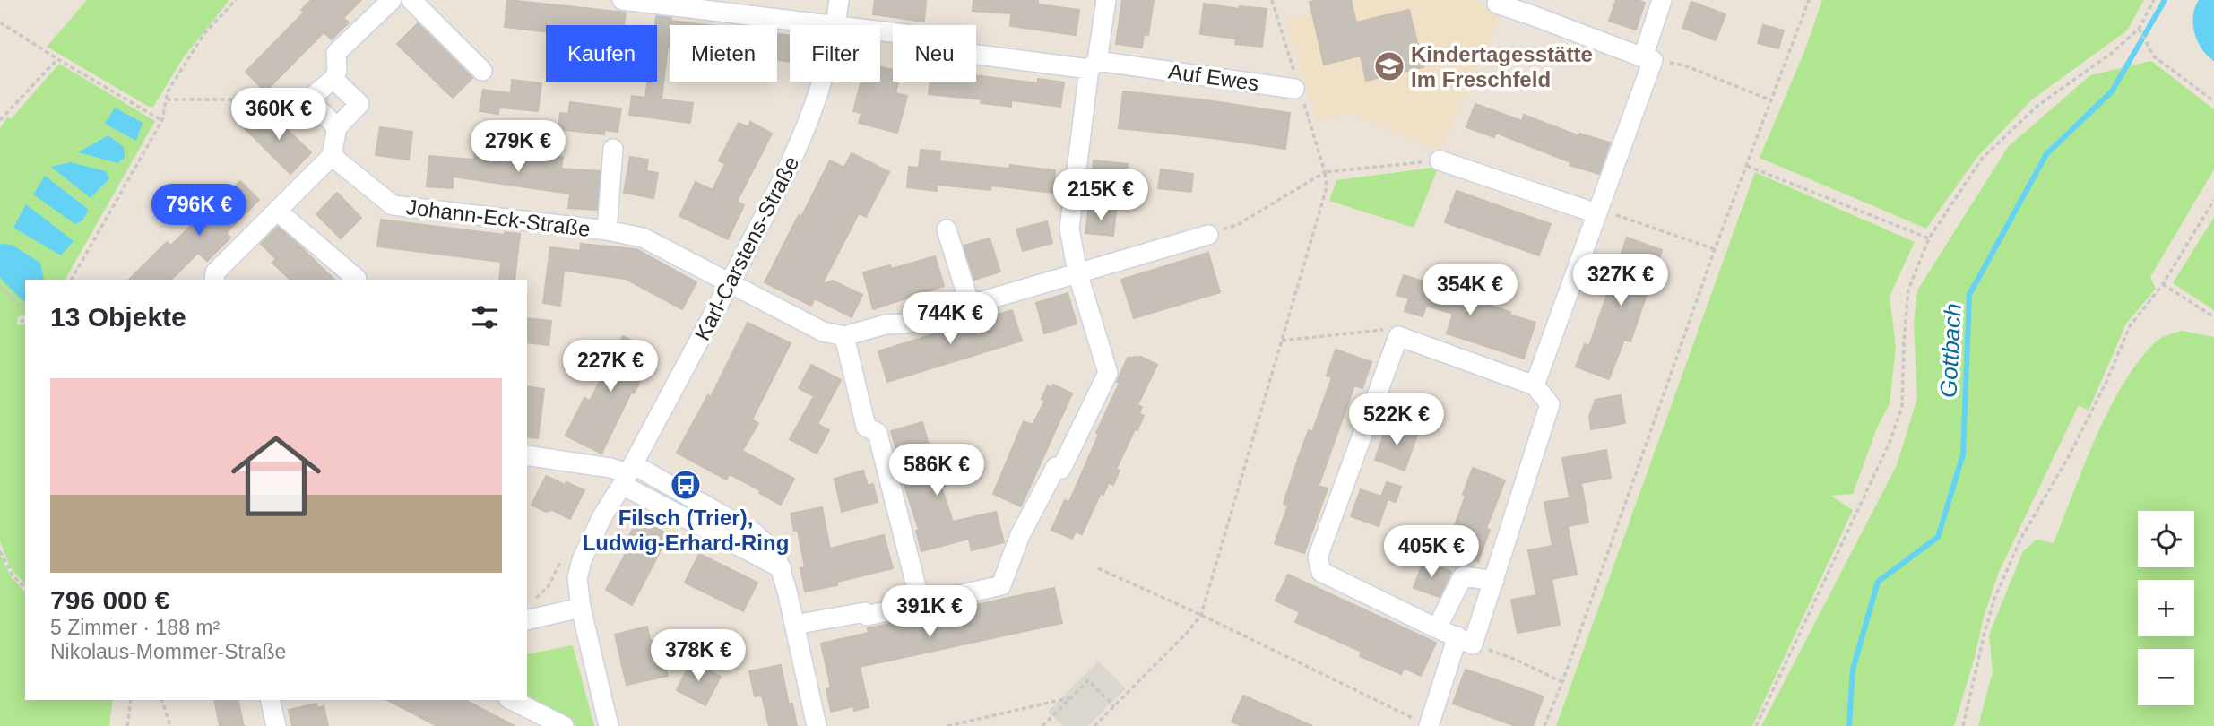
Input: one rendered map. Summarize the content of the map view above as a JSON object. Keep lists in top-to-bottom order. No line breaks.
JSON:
{"streets":{"street":["Auf Ewes","Johann-Eck-Straße","Karl-Carstens-Straße"]},"crossings":[["Auf Ewes","Karl-Carstens-Straße"],["Johann-Eck-Straße","Karl-Carstens-Straße"]],"water":["Gottbach"],"places":{"school or university":["Kindertagesstätte Im Freschfeld"],"bus stop":["Filsch (Trier), Ludwig-Erhard-Ring"]},"page":{"chip":["Kaufen","Mieten","Filter","Neu"],"price":["360K €","279K €","215K €","796K €","327K €","354K €","744K €","227K €","522K €","586K €","405K €","391K €","378K €"],"heading":"13 Objekte","list":[{"name":"796 000 €","note":"5 Zimmer · 188 m² · Nikolaus-Mommer-Straße"}],"map_buttons":["+","−"]}}
